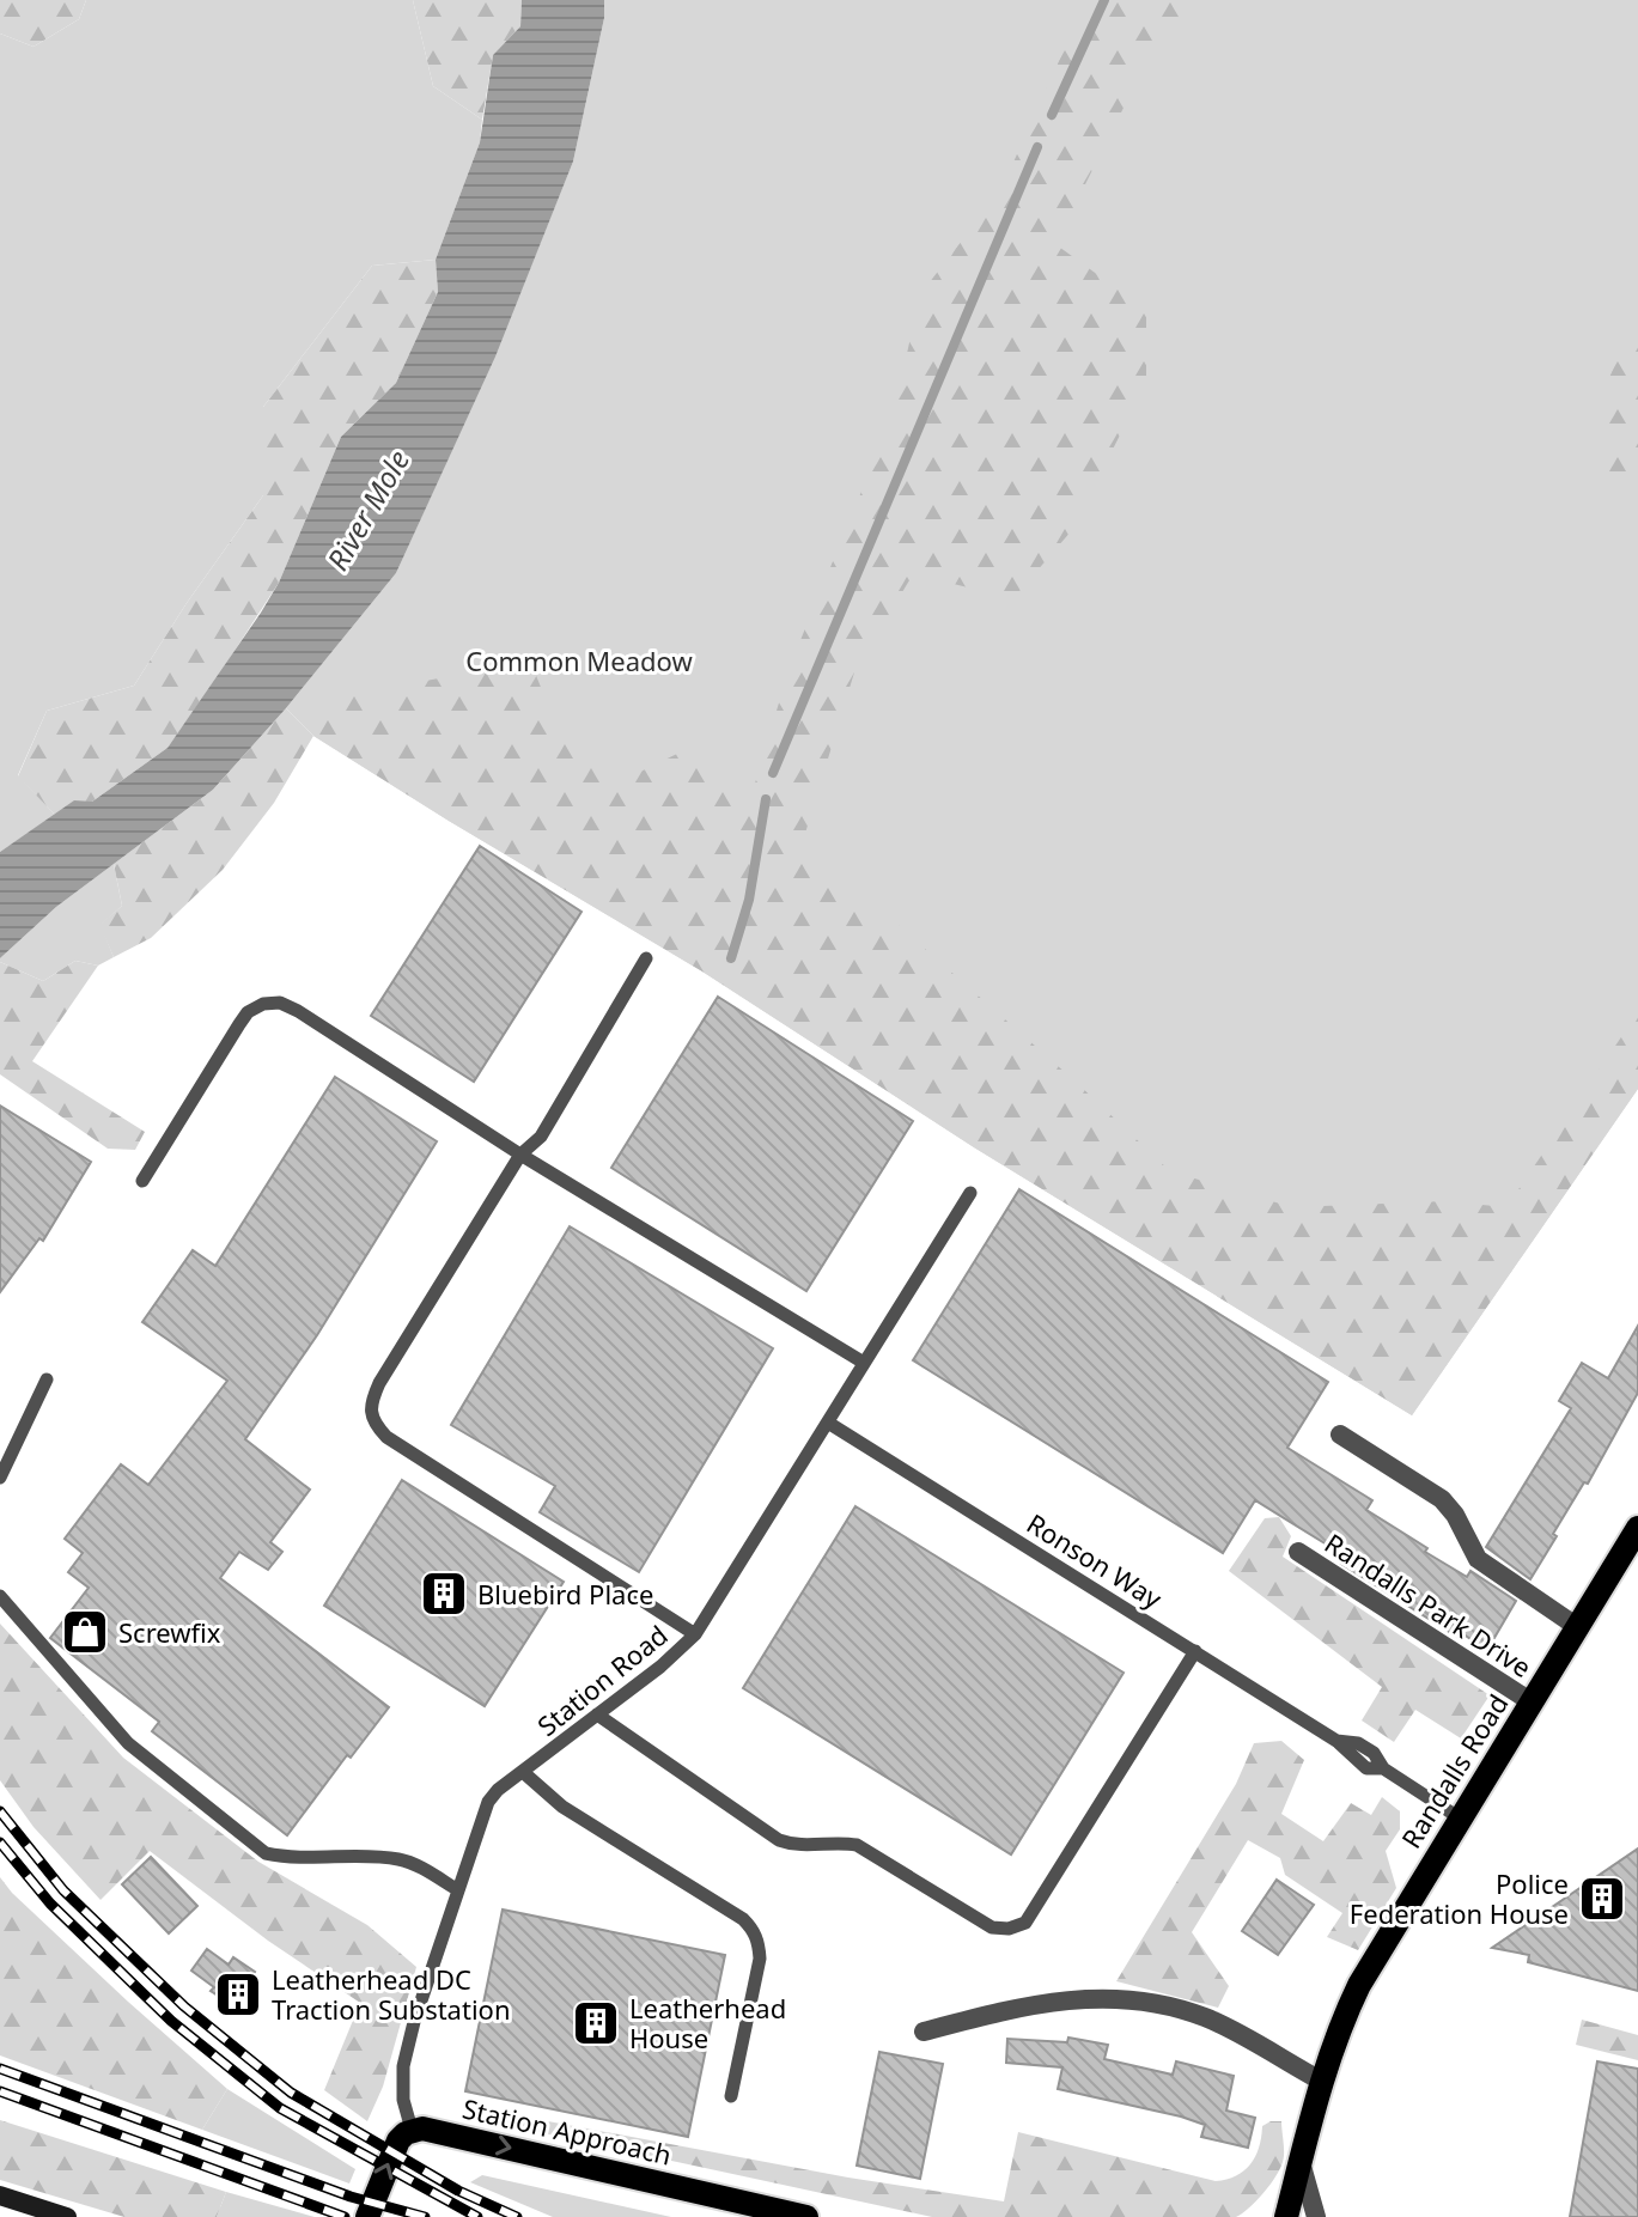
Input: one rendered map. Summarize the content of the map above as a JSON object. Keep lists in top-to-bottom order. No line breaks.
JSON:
{"streets":{"main road":["Randalls Road","Station Approach"],"street":["Randalls Park Drive"],"lane":["Ronson Way","Station Road"]},"crossings":[["Ronson Way","Station Road"],["Ronson Way","Randalls Road"],["Randalls Park Drive","Randalls Road"],["Station Road","Station Approach"]],"one_way":["Station Approach"],"water":["River Mole"],"parks":["Common Meadow"],"places":{"building":["Bluebird Place","Police Federation House","Leatherhead DC Traction Substation","Leatherhead House"],"shop":["Screwfix"]}}
